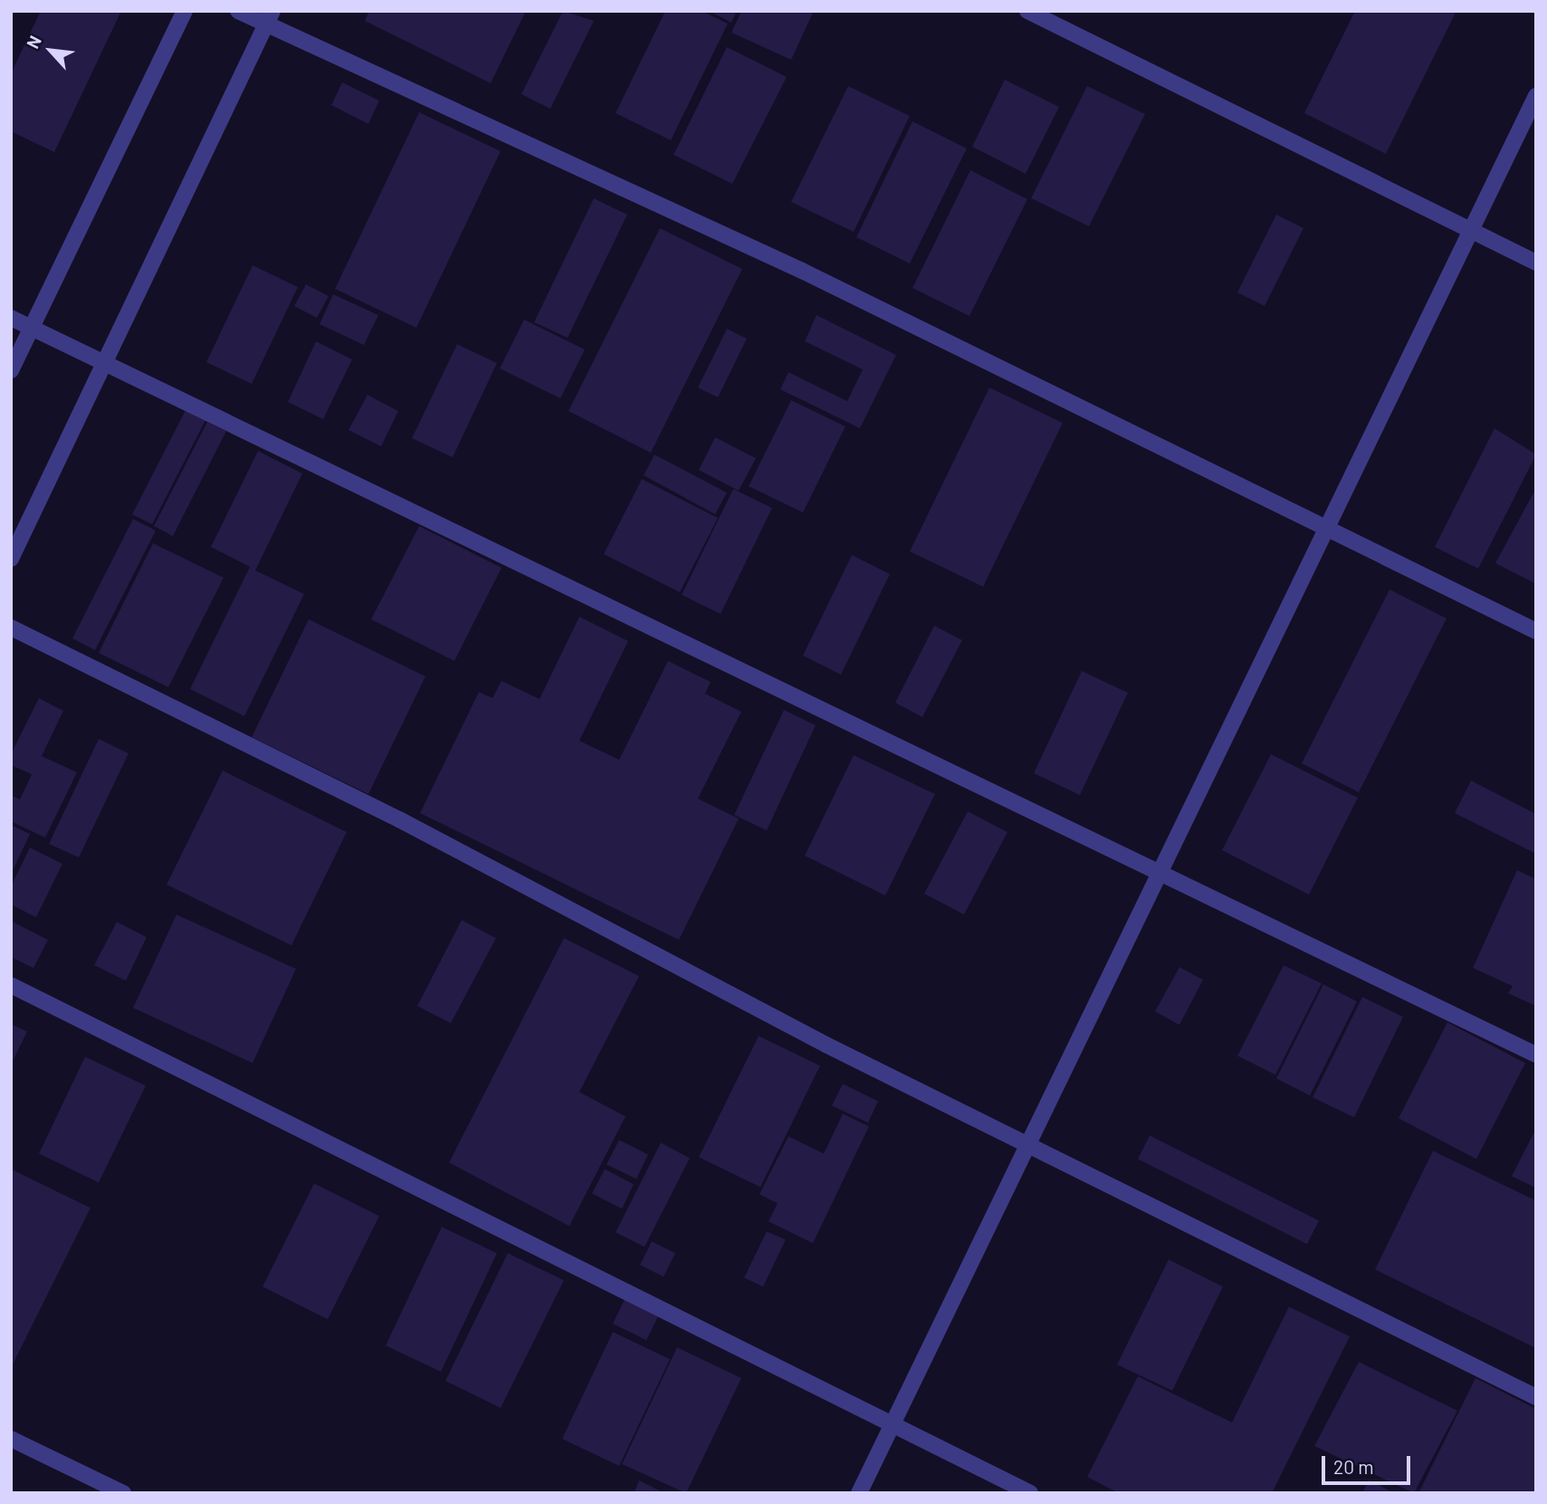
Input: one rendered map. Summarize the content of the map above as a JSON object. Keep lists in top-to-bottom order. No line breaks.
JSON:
{"scale_bar":"20 m","north":"top left"}
